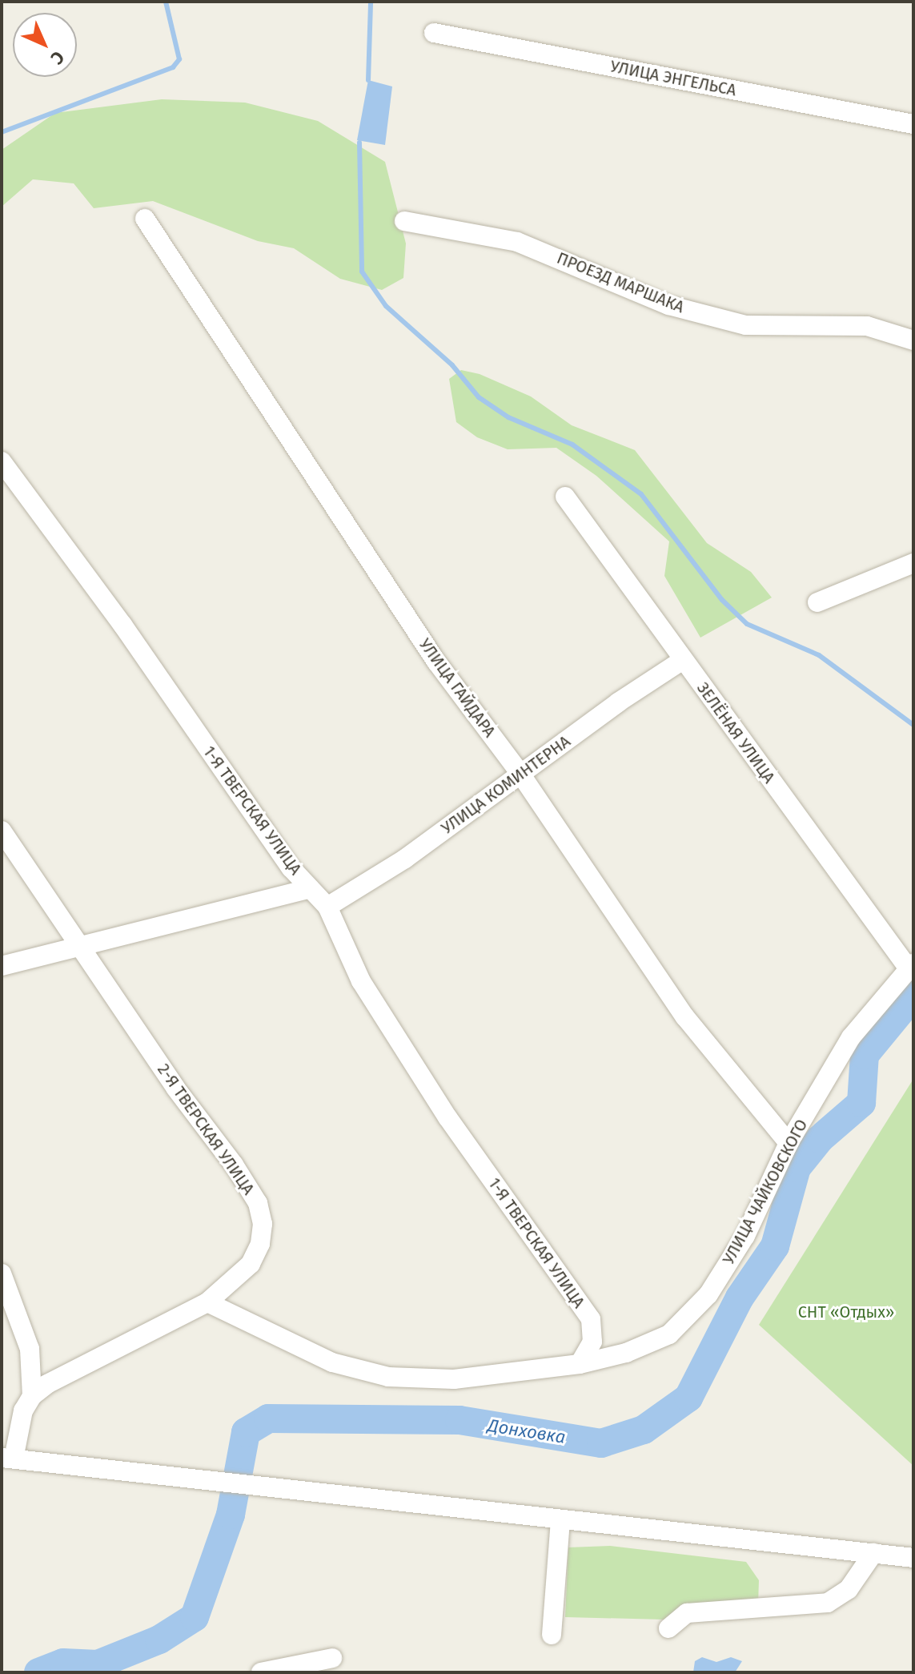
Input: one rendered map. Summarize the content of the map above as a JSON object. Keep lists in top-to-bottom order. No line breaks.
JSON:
{"streets":{"street":["УЛИЦА ЭНГЕЛЬСА","ПРОЕЗД МАРШАКА","УЛИЦА ГАЙДАРА","ЗЕЛЁНАЯ УЛИЦА","УЛИЦА КОМИНТЕРНА","1-Я ТВЕРСКАЯ УЛИЦА","2-Я ТВЕРСКАЯ УЛИЦА","УЛИЦА ЧАЙКОВСКОГО"]},"crossings":[["УЛИЦА ГАЙДАРА","УЛИЦА КОМИНТЕРНА"],["УЛИЦА ГАЙДАРА","УЛИЦА ЧАЙКОВСКОГО"],["ЗЕЛЁНАЯ УЛИЦА","УЛИЦА КОМИНТЕРНА"],["ЗЕЛЁНАЯ УЛИЦА","УЛИЦА ЧАЙКОВСКОГО"],["УЛИЦА КОМИНТЕРНА","1-Я ТВЕРСКАЯ УЛИЦА"],["1-Я ТВЕРСКАЯ УЛИЦА","УЛИЦА ЧАЙКОВСКОГО"],["2-Я ТВЕРСКАЯ УЛИЦА","УЛИЦА ЧАЙКОВСКОГО"]],"water":["Донховка"],"parks":["СНТ «Отдых»"],"north":"bottom right"}
